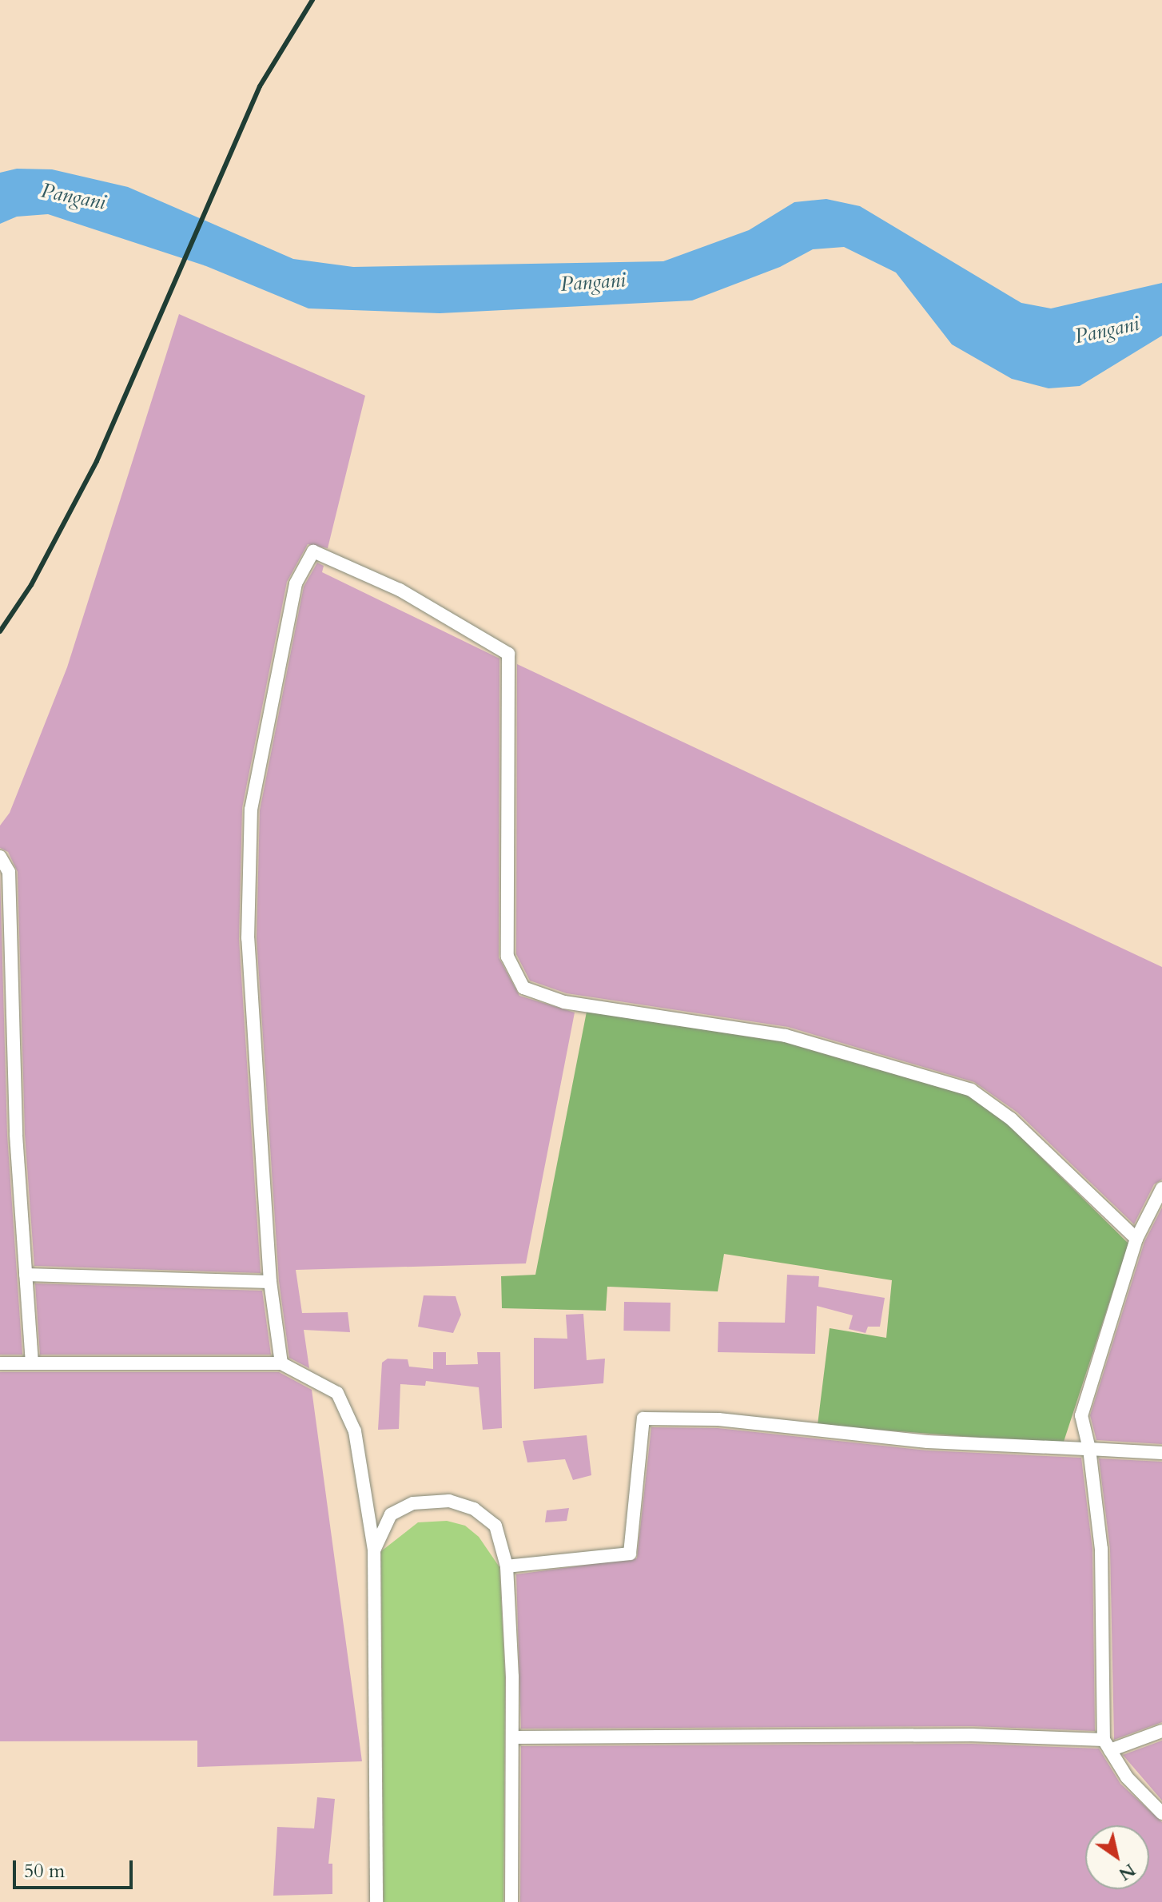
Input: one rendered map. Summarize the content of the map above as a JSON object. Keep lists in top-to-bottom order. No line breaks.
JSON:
{"water":["Pangani"],"scale_bar":"50 m","north":"bottom right"}
